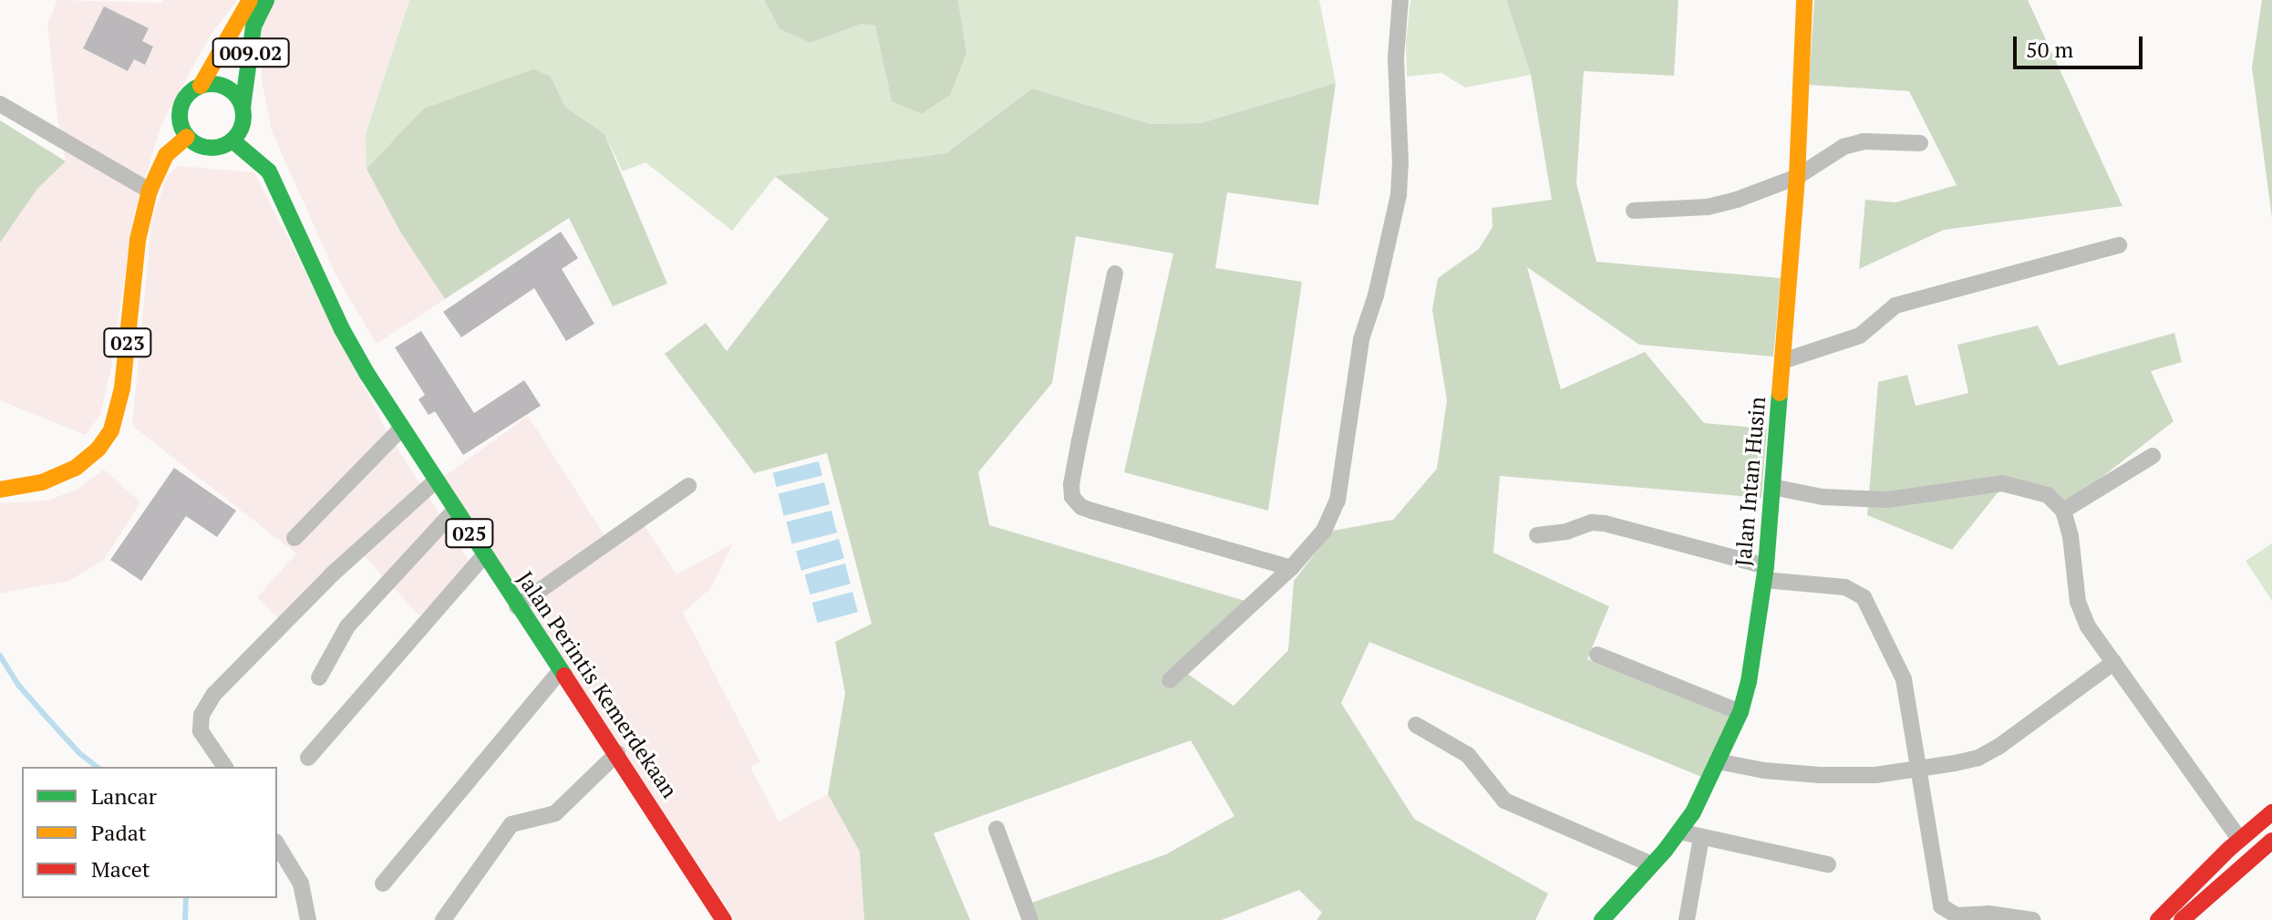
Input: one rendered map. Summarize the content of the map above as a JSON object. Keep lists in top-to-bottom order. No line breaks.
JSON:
{"streets":{"main road":["009.02","023","Jalan Intan Husin","025","Jalan Perintis Kemerdekaan"]},"crossings":[["009.02","023"],["009.02","Jalan Perintis Kemerdekaan"],["023","Jalan Perintis Kemerdekaan"]],"legend":["Lancar","Padat","Macet"],"scale_bar":"50 m"}
